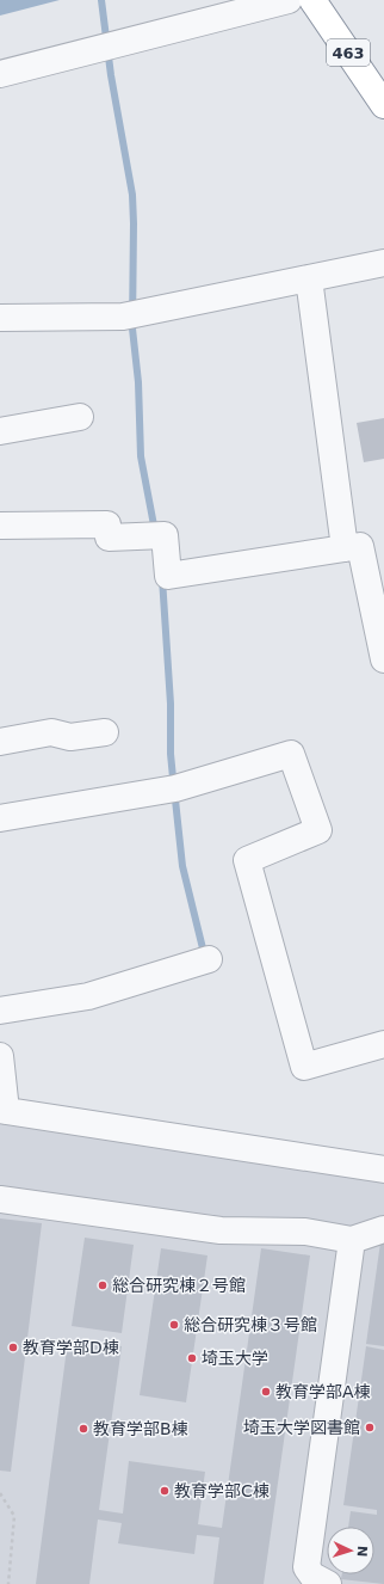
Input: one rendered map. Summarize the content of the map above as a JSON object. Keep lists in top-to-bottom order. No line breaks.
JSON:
{"streets":{"highway":["463"]},"places":["総合研究棟２号館","総合研究棟３号館","教育学部D棟","埼玉大学","教育学部A棟","埼玉大学図書館","教育学部B棟","教育学部C棟"],"north":"right"}
